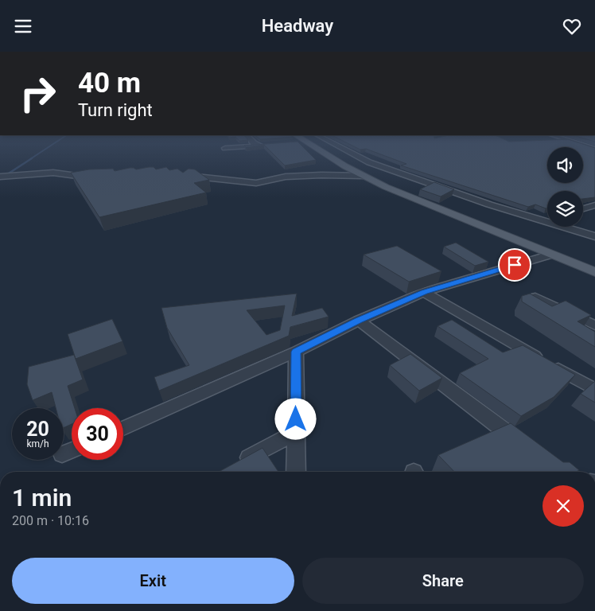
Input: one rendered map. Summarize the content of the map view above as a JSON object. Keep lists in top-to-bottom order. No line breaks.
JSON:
{"page":{"header":"Headway","turn":["40 m","Turn right"],"speed":"20 km/h","limit":"30","heading":["1 min","200 m · 10:16"],"buttons":["Exit","Share"]}}
